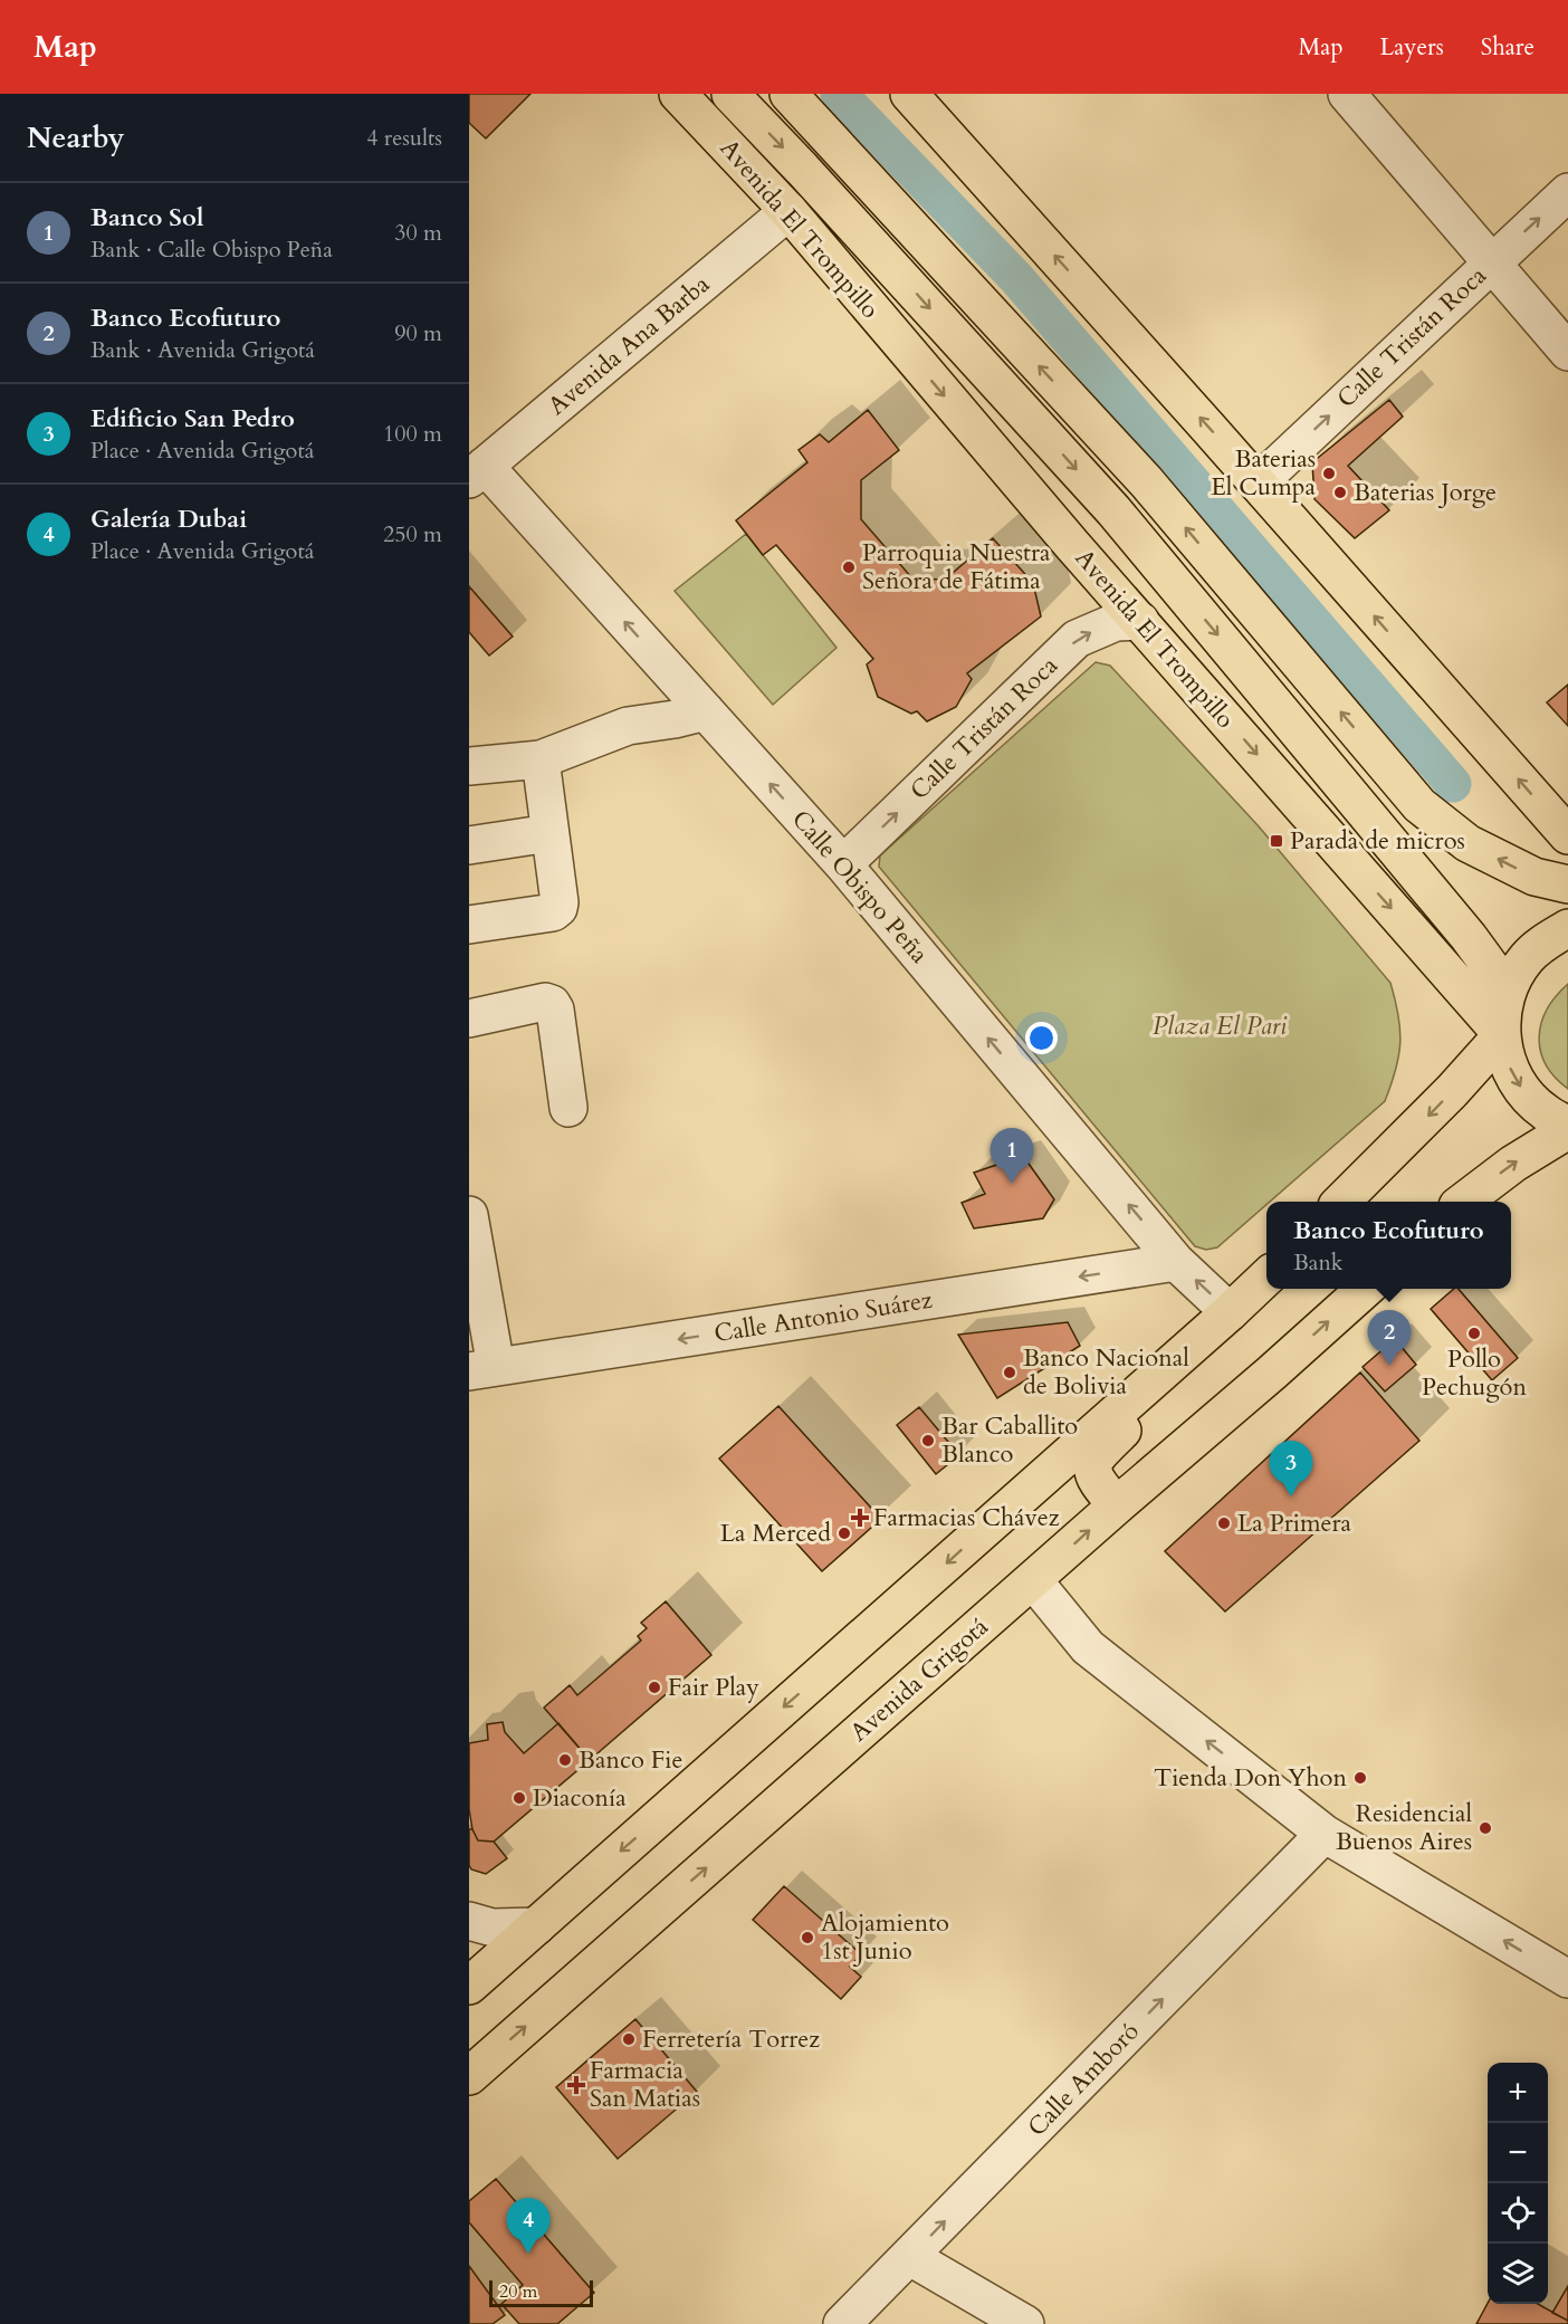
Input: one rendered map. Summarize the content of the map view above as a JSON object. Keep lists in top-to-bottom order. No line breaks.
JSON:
{"streets":{"main road":["Avenida El Trompillo","Avenida Grigotá"],"street":["Calle Tristán Roca","Avenida Ana Barba","Calle Obispo Peña","Calle Antonio Suárez","Calle Amboró"]},"crossings":[["Avenida El Trompillo","Calle Tristán Roca"],["Avenida El Trompillo","Avenida Ana Barba"],["Calle Tristán Roca","Calle Obispo Peña"],["Avenida Ana Barba","Calle Obispo Peña"],["Calle Obispo Peña","Calle Antonio Suárez"]],"one_way":["Calle Tristán Roca","Calle Obispo Peña","Calle Antonio Suárez","Calle Amboró"],"parks":["Plaza El Pari"],"places":{"other":["Baterias El Cumpa","Baterias Jorge","Parroquia Nuestra Señora de Fátima","Pollo Pechugón","Banco Nacional de Bolivia","Bar Caballito Blanco","La Primera","La Merced","Fair Play","Banco Fie","Tienda Don Yhon","Diaconía","Residencial Buenos Aires","Alojamiento 1st Junio","Ferretería Torrez"],"transit":["Parada de micros"],"health":["Farmacias Chávez","Farmacia San Matias"]},"scale_bar":"20 m","page":{"header":"Map","nav":["Map","Layers","Share"],"heading":["Nearby","4 results"],"list":[{"mark":"1","name":"Banco Sol","note":"Bank · Calle Obispo Peña","value":"30 m"},{"mark":"2","name":"Banco Ecofuturo","note":"Bank · Avenida Grigotá","value":"90 m"},{"mark":"3","name":"Edificio San Pedro","note":"Place · Avenida Grigotá","value":"100 m"},{"mark":"4","name":"Galería Dubai","note":"Place · Avenida Grigotá","value":"250 m"}],"pins":["1","2","3","4"],"popup":["Banco Ecofuturo","Bank"],"map_buttons":["+","−"],"scale":"20 m"}}
